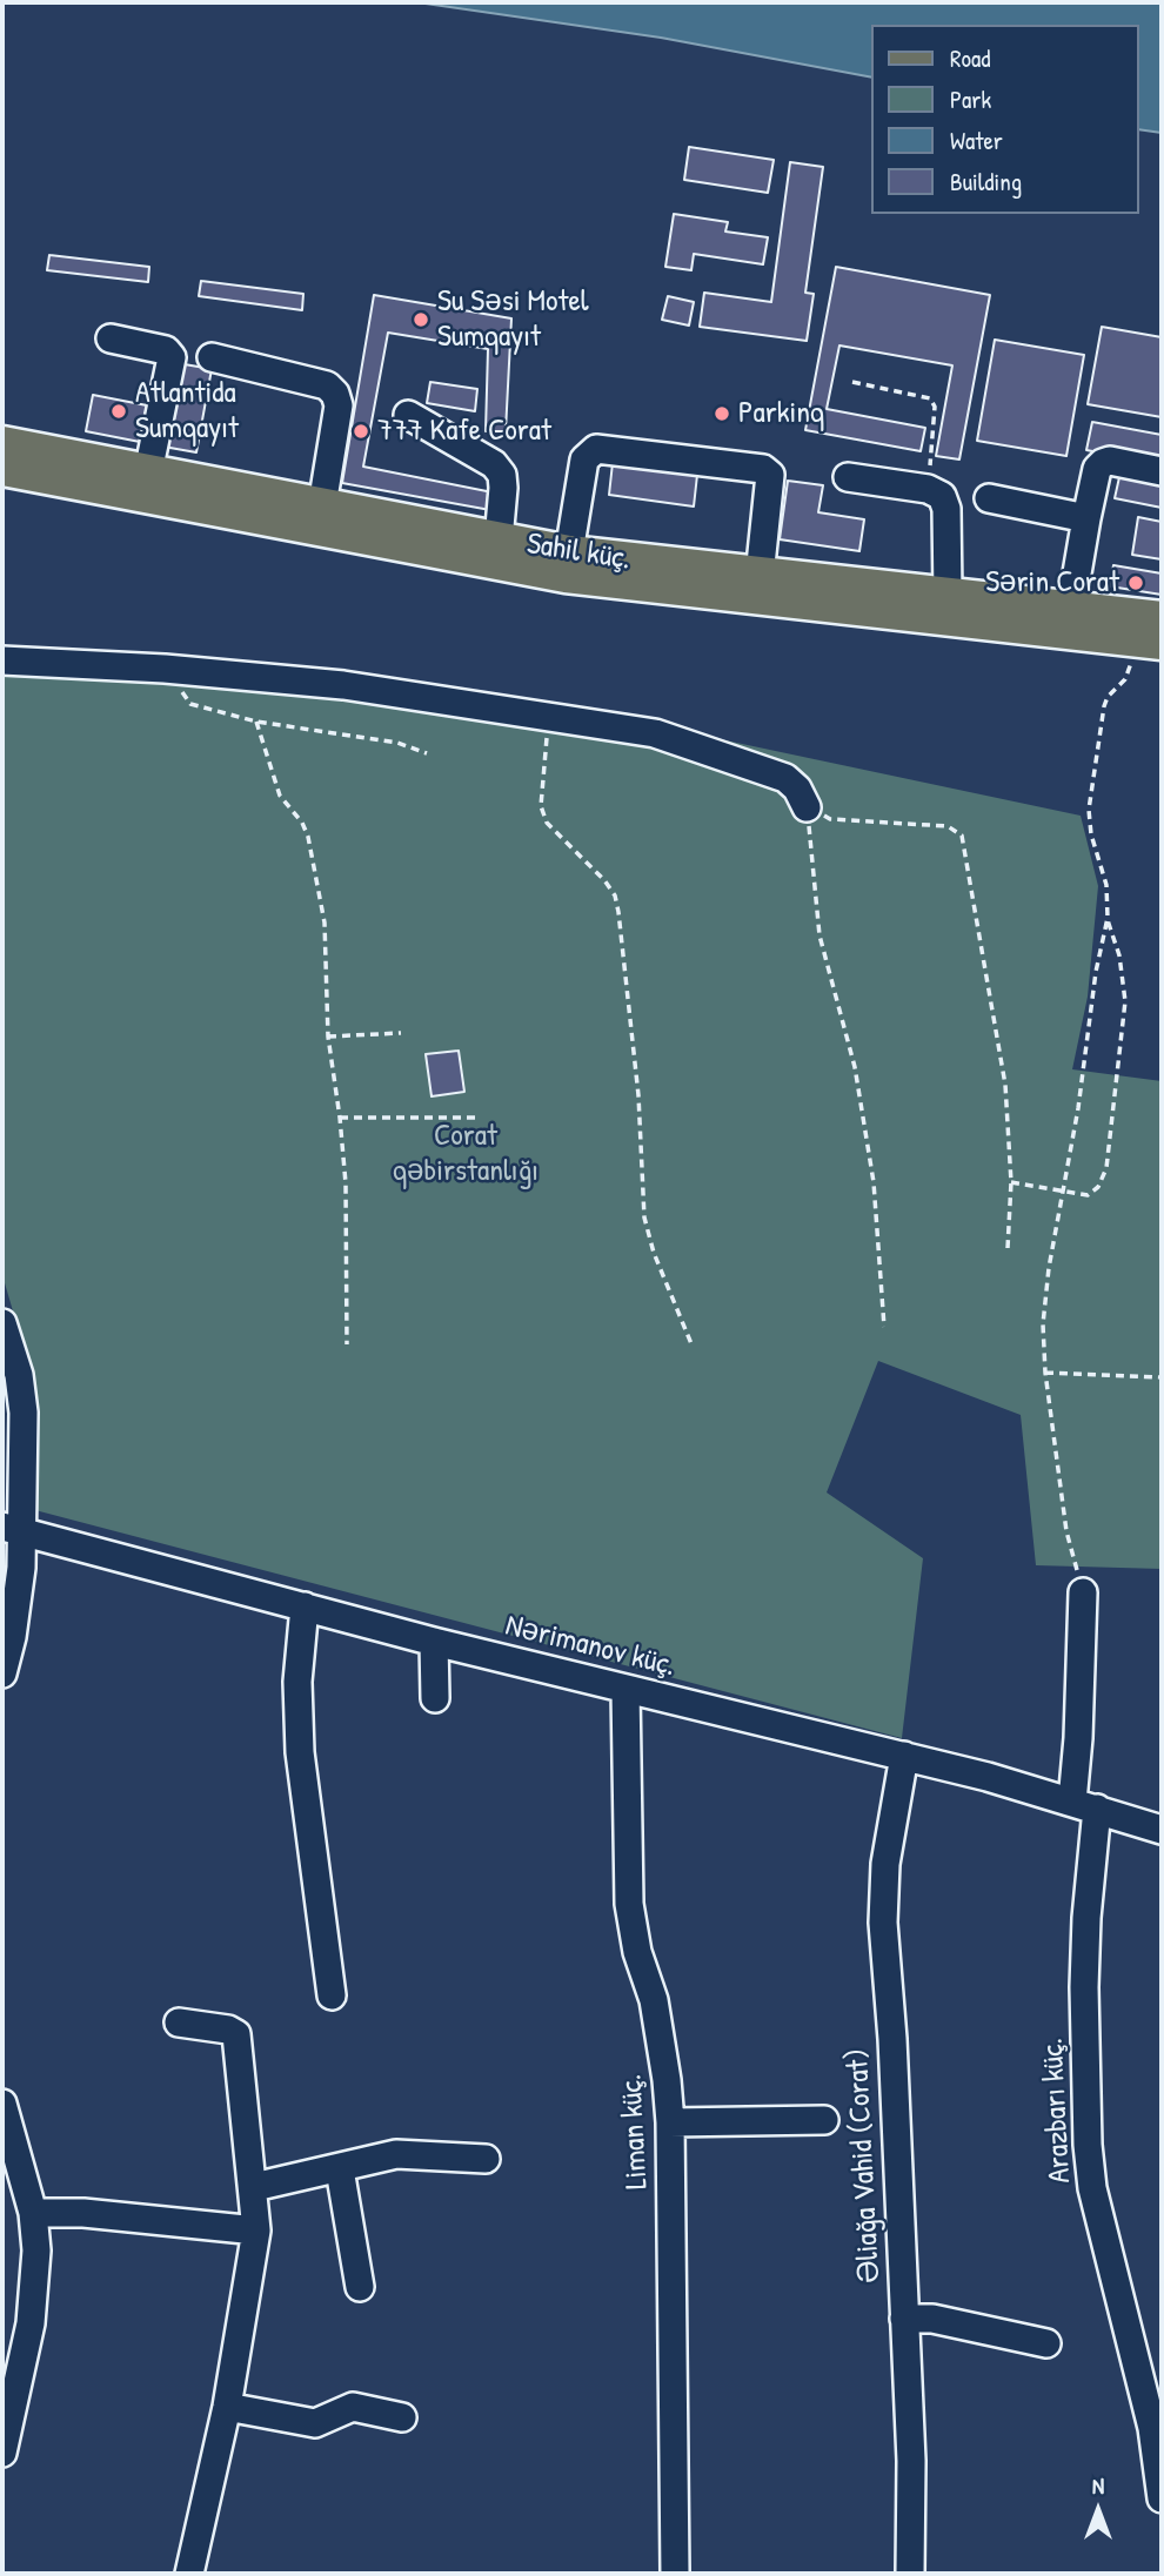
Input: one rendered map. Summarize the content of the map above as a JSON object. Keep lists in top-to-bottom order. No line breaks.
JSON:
{"streets":{"main road":["Sahil küç."],"street":["Nərimanov küç.","Arazbarı küç.","Liman küç.","Əliağa Vahid (Corat)"]},"crossings":[["Nərimanov küç.","Arazbarı küç."],["Nərimanov küç.","Liman küç."],["Nərimanov küç.","Əliağa Vahid (Corat)"]],"parks":["Corat qəbirstanlığı"],"places":["Su Səsi Motel Sumqayıt","Atlantida Sumqayıt","Parkinq","777 Kafe Corat","Sərin Corat"],"legend":["Road","Park","Water","Building"],"north":"top"}
